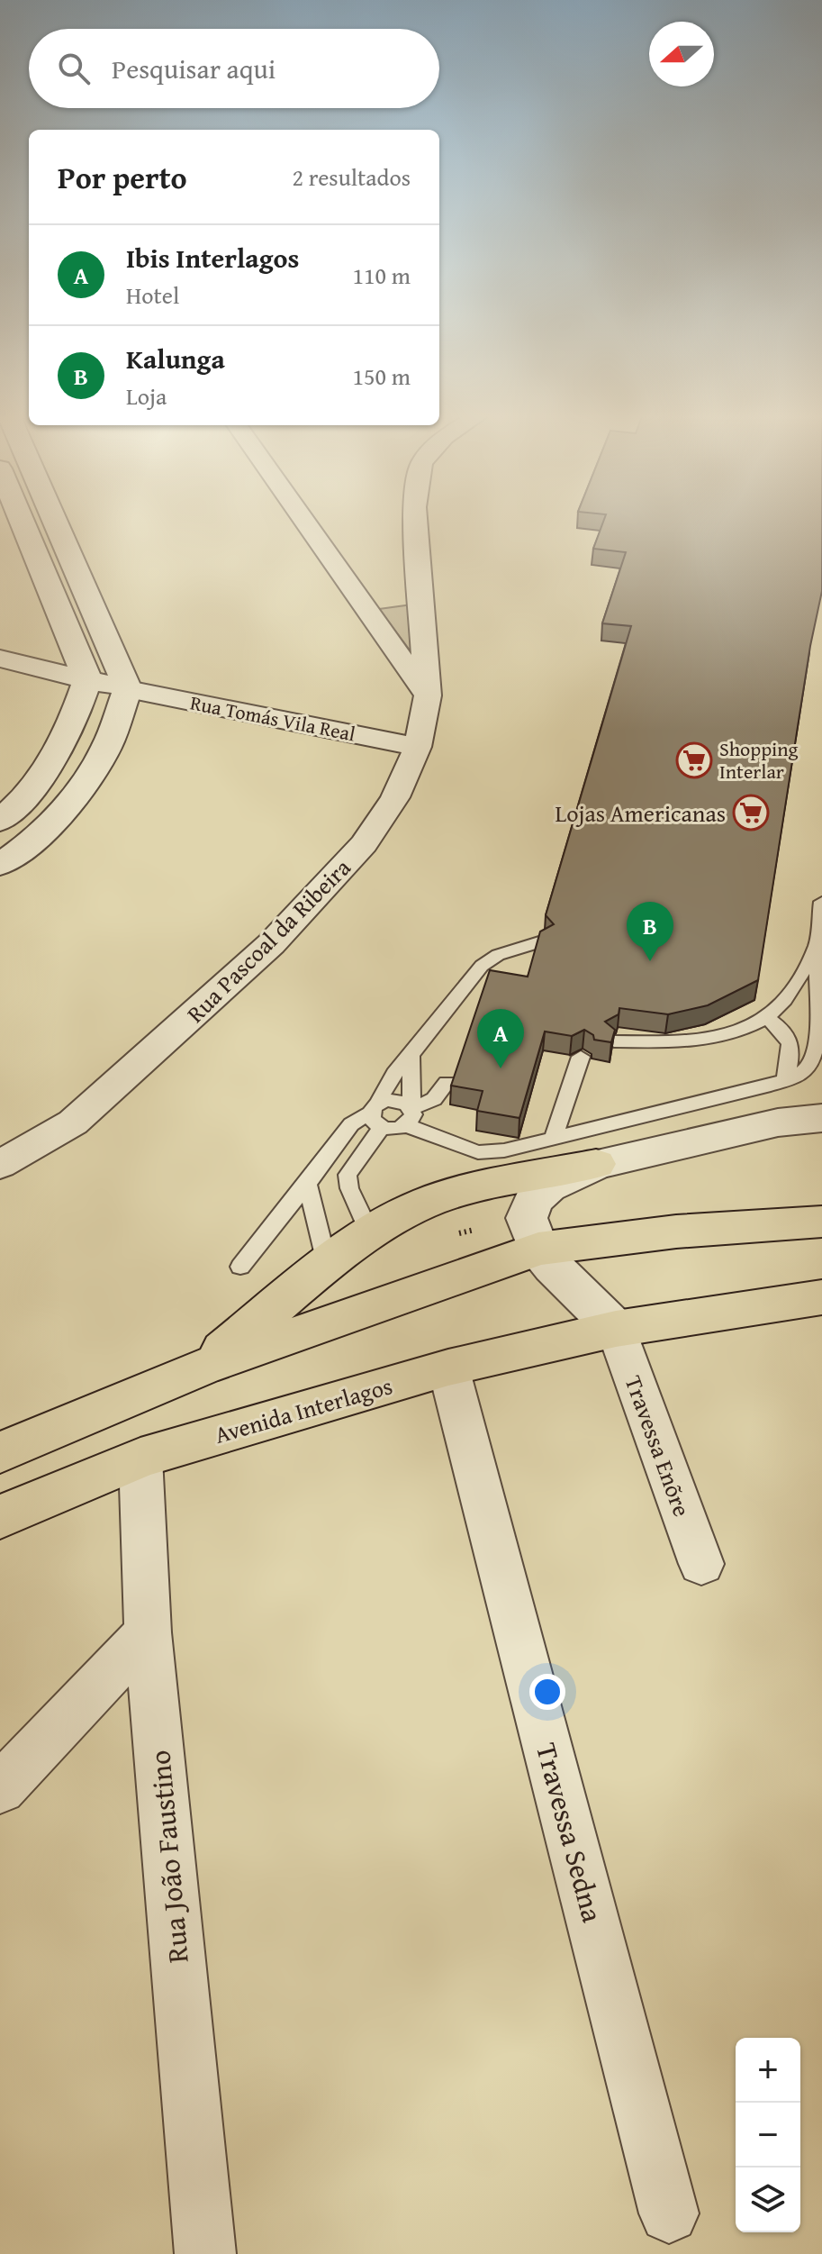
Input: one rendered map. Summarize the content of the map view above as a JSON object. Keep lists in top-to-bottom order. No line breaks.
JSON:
{"streets":{"main road":["Avenida Interlagos"],"street":["Rua Tomás Vila Real","Rua Pascoal da Ribeira","Travessa Enõre","Travessa Sedna","Rua João Faustino"]},"crossings":[["Rua Tomás Vila Real","Rua Pascoal da Ribeira"],["Avenida Interlagos","Travessa Enõre"],["Avenida Interlagos","Travessa Sedna"],["Avenida Interlagos","Rua João Faustino"]],"places":{"supermarket":["Shopping Interlar","Lojas Americanas"]},"north":"left","page":{"search":"Pesquisar aqui","heading":["Por perto","2 resultados"],"list":[{"mark":"A","name":"Ibis Interlagos","note":"Hotel","value":"110 m"},{"mark":"B","name":"Kalunga","note":"Loja","value":"150 m"}],"pins":["B","A"],"map_buttons":["+","−"]}}
